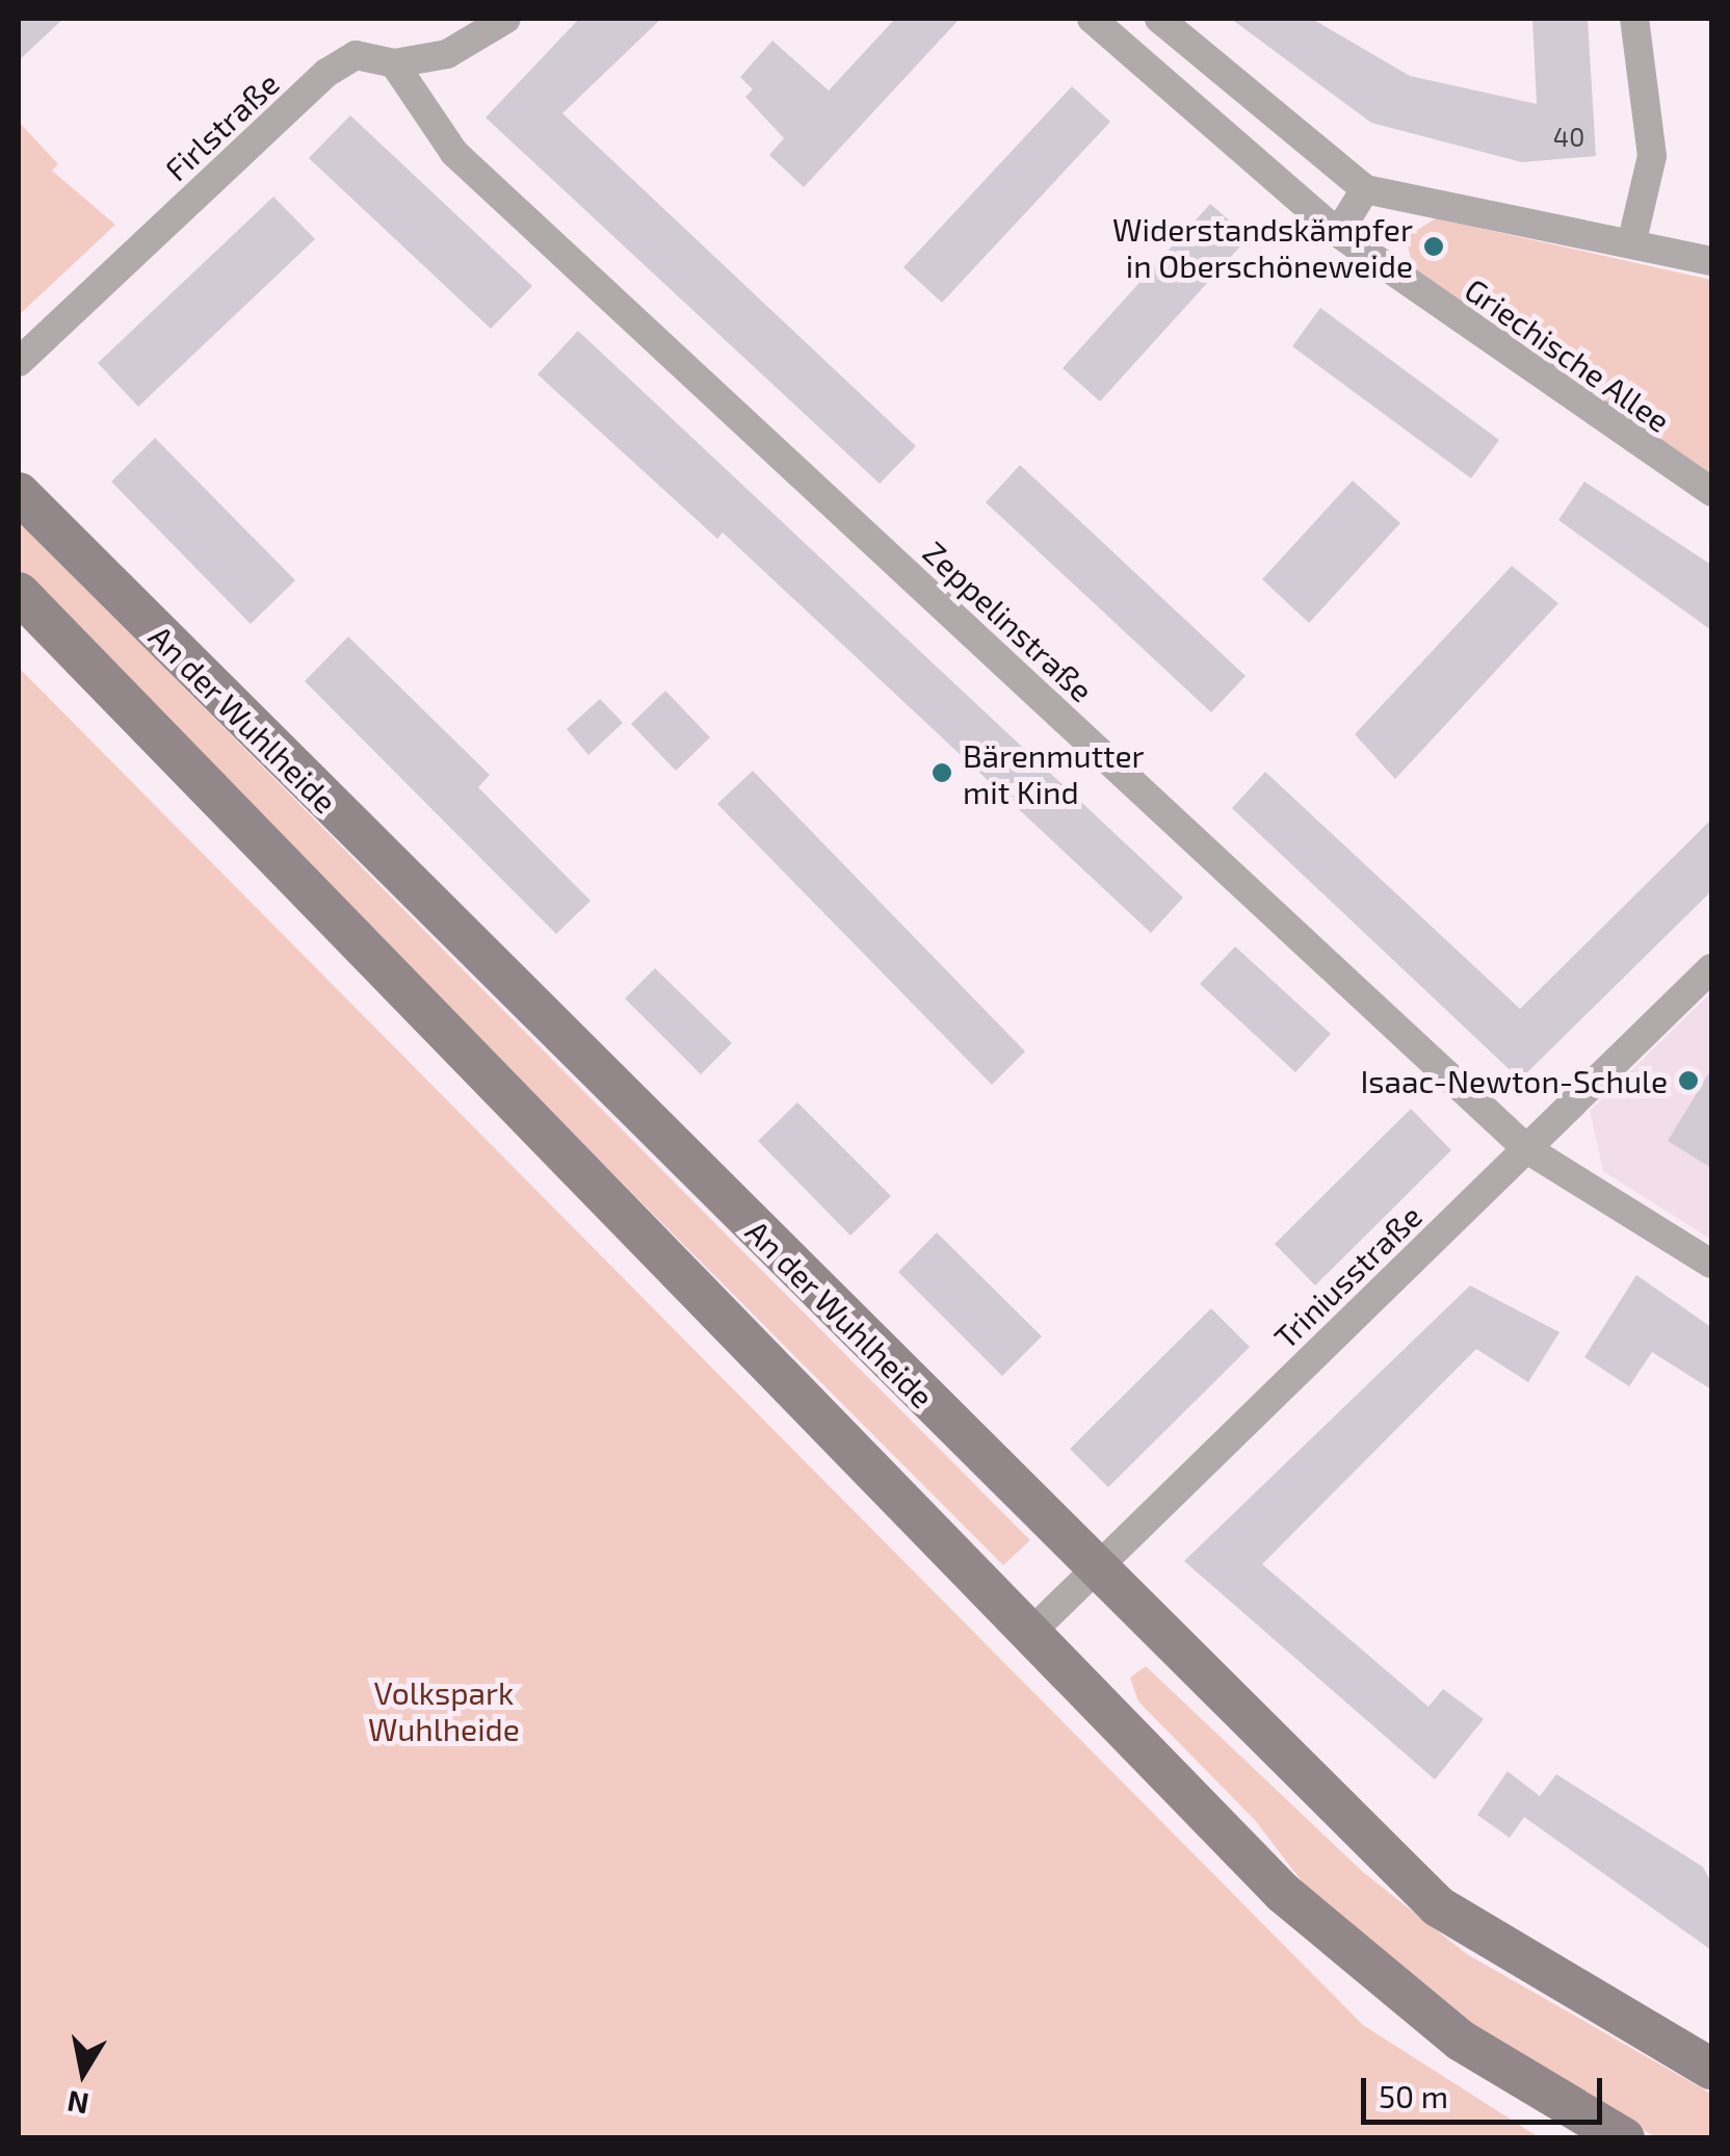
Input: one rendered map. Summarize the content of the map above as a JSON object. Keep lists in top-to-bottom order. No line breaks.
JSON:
{"streets":{"main road":["An der Wuhlheide"],"street":["Firlstraße","Griechische Allee","Zeppelinstraße","Triniusstraße"]},"crossings":[["Firlstraße","Zeppelinstraße"],["Zeppelinstraße","Triniusstraße"],["An der Wuhlheide","Triniusstraße"]],"parks":["Volkspark Wuhlheide"],"places":["Widerstandskämpfer in Oberschöneweide","Bärenmutter mit Kind","Isaac-Newton-Schule"],"house_numbers":["40"],"scale_bar":"50 m","north":"bottom"}
